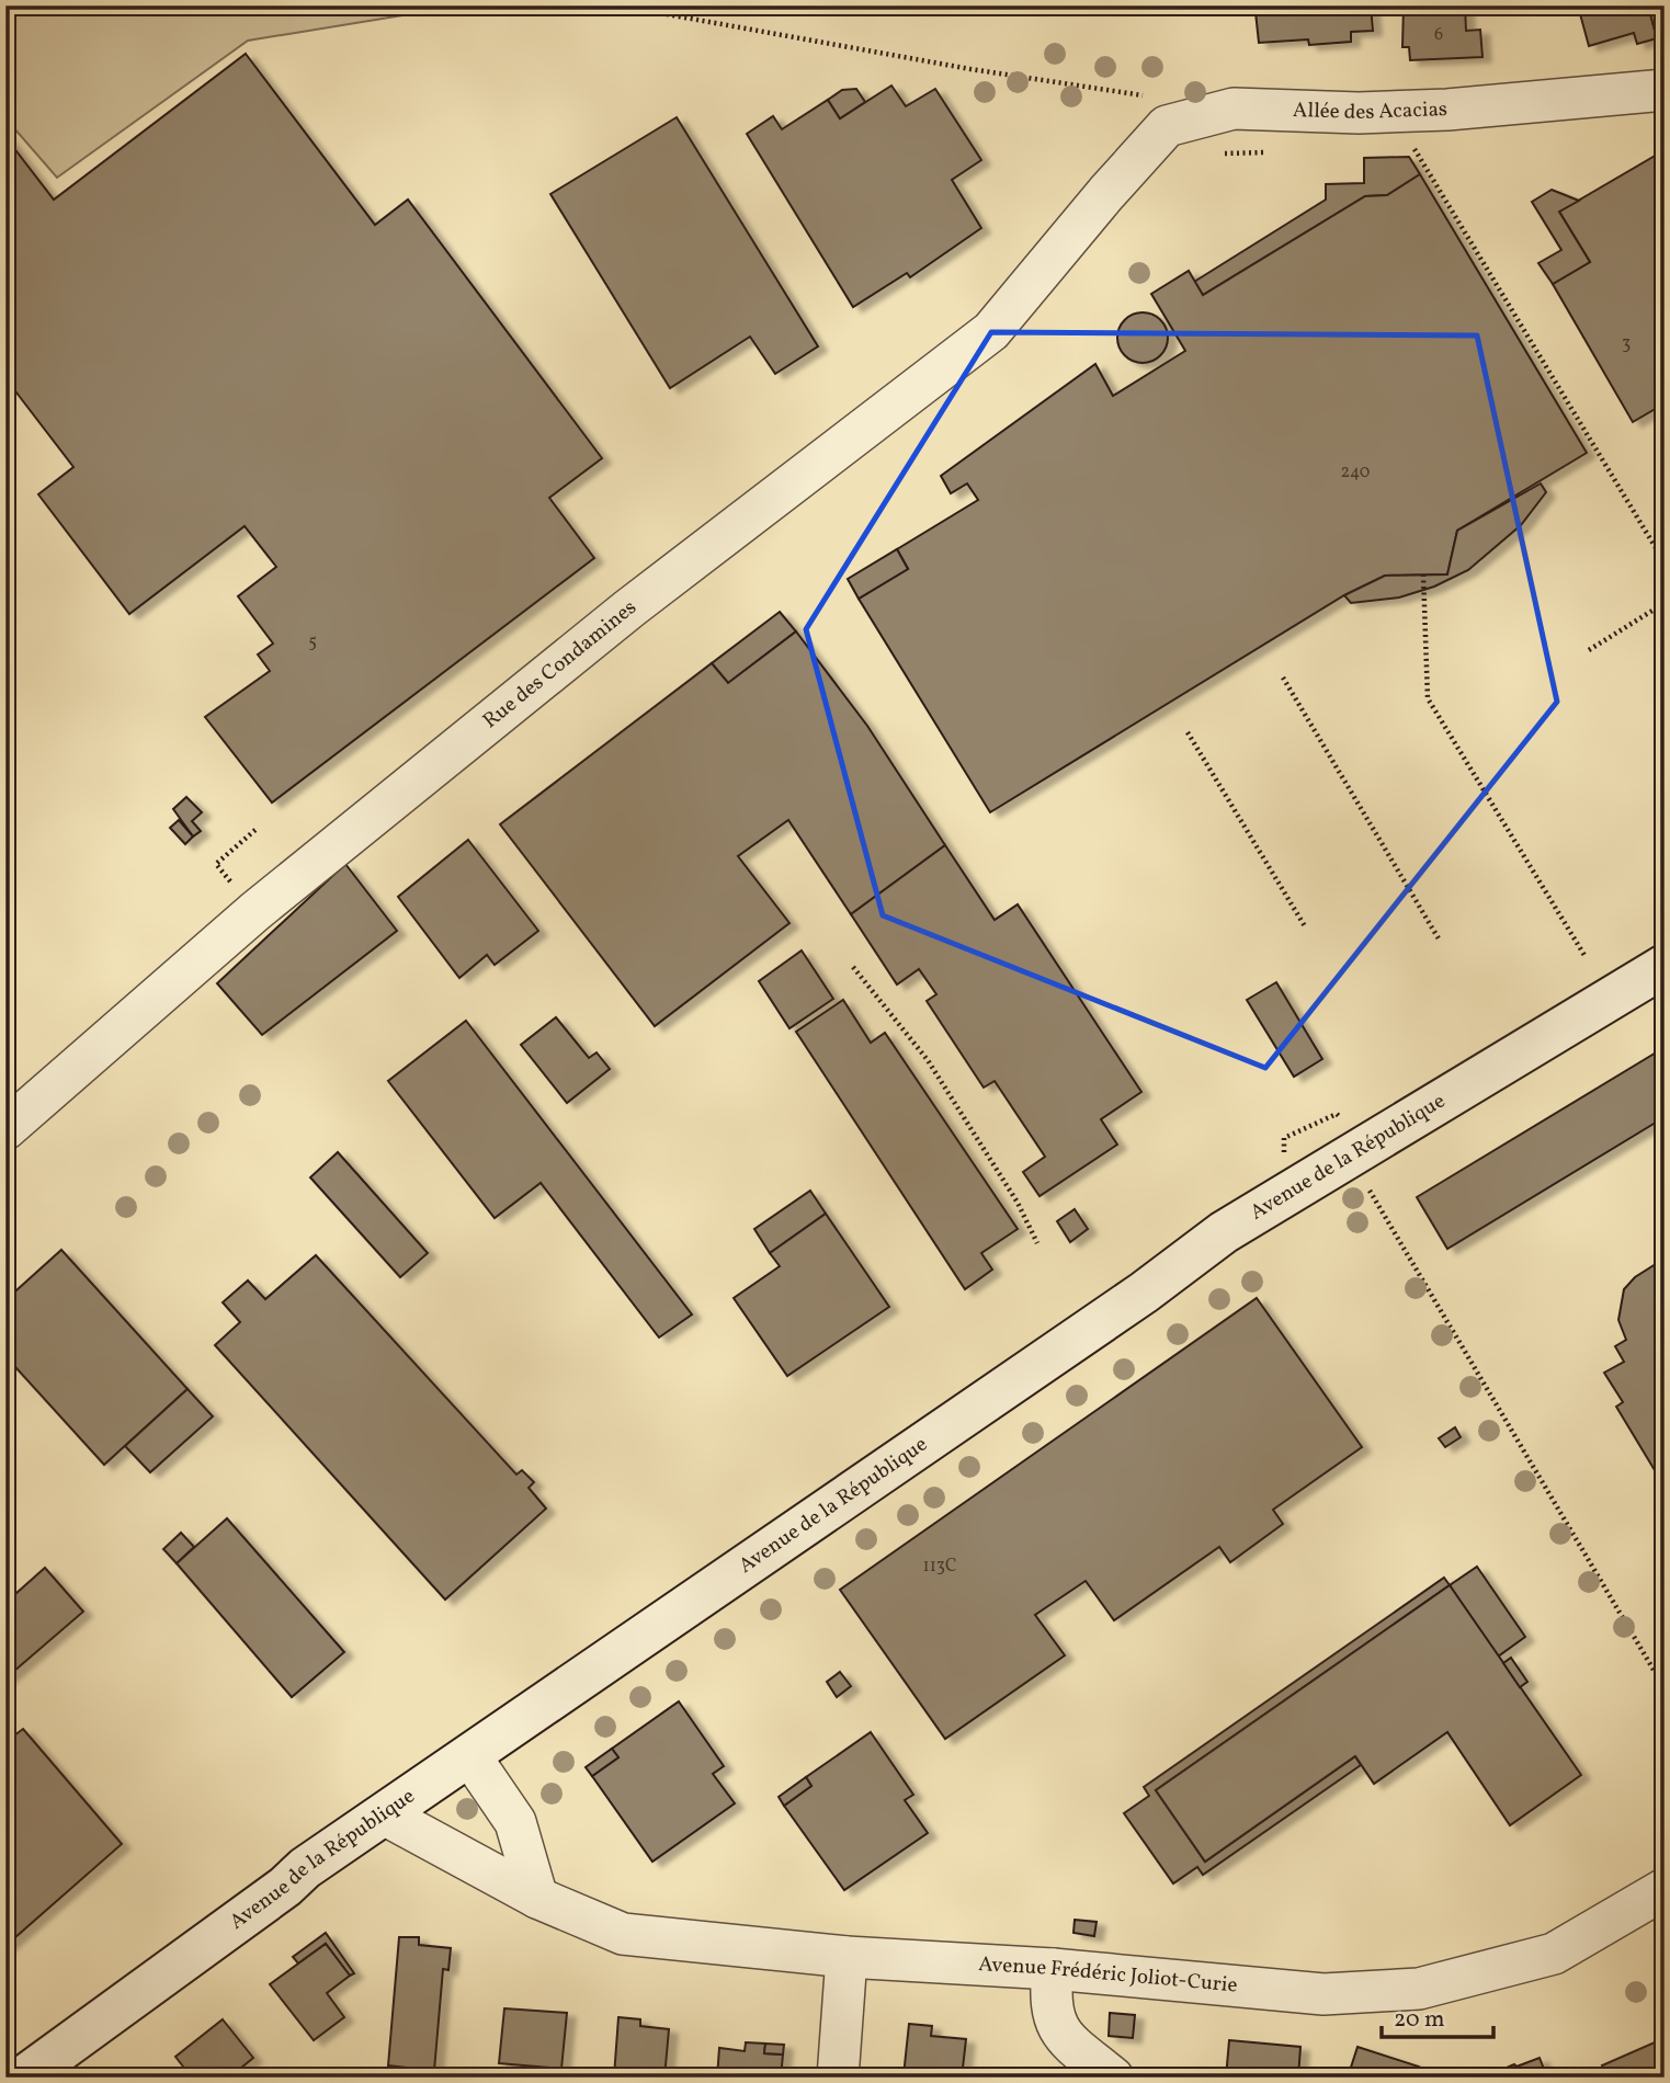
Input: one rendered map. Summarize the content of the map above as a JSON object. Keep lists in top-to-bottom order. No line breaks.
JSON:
{"streets":{"street":["Allée des Acacias","Rue des Condamines","Avenue de la République","Avenue Frédéric Joliot-Curie"]},"crossings":[["Allée des Acacias","Rue des Condamines"],["Avenue de la République","Avenue Frédéric Joliot-Curie"]],"house_numbers":["6","3","240","5","113C"],"scale_bar":"20 m"}
